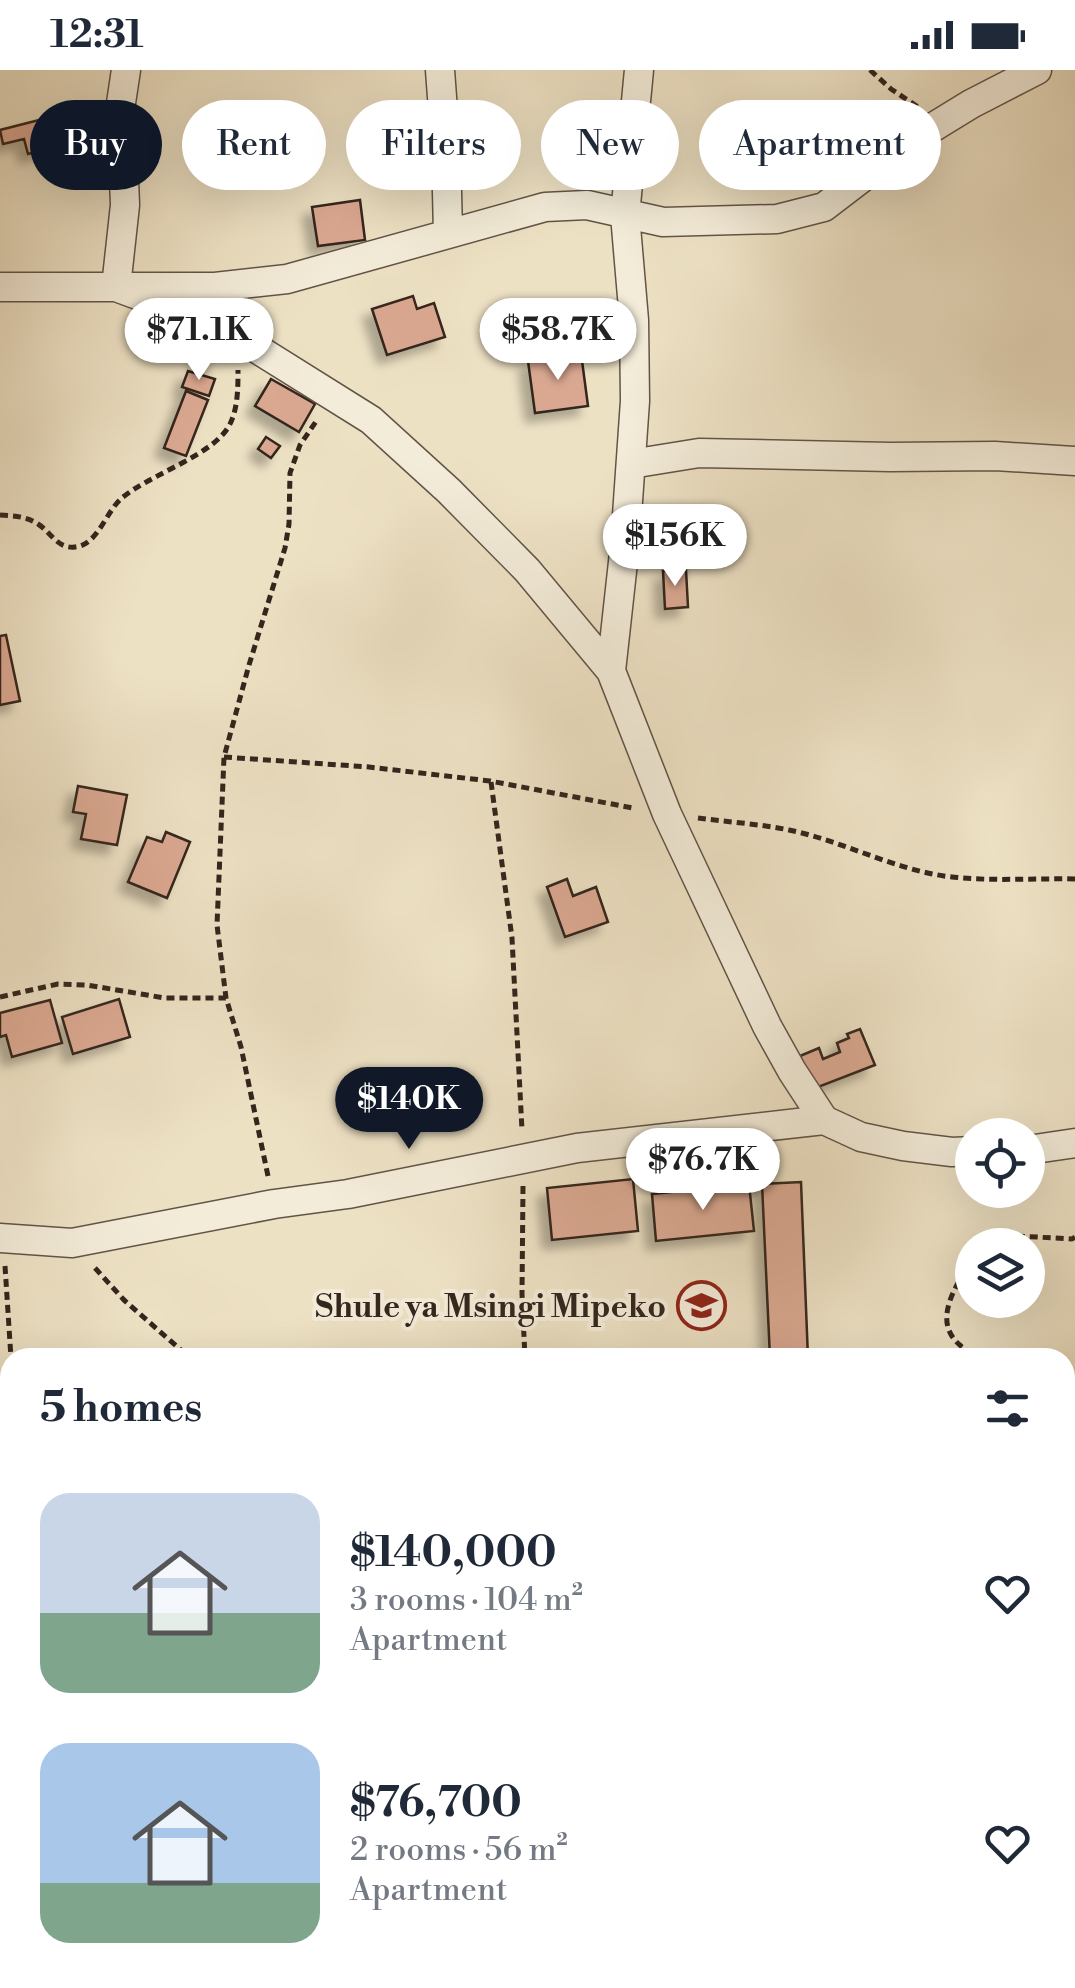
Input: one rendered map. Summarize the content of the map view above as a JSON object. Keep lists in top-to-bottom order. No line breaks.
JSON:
{"places":{"school or university":["Shule ya Msingi Mipeko"]},"page":{"status":"12:31","chip":["Buy","Rent","Filters","New","Apartment"],"price":["$71.1K","$58.7K","$156K","$140K","$76.7K"],"heading":"5 homes","list":[{"name":"$140,000","note":"3 rooms · 104 m² · Apartment"},{"name":"$76,700","note":"2 rooms · 56 m² · Apartment"}]}}
